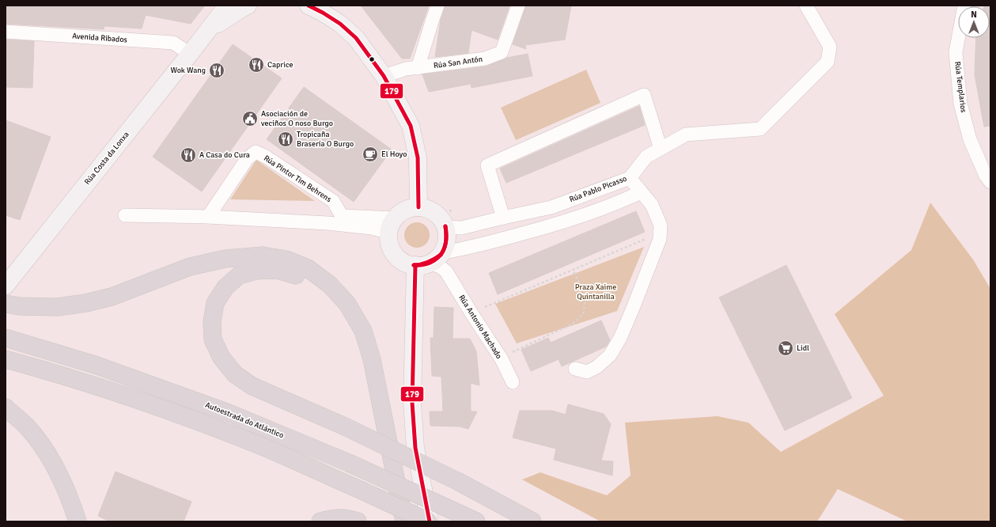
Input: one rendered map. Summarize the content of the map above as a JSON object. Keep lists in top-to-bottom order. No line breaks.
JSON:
{"streets":{"highway":["Autoestrada do Atlántico"],"main road":["Rúa Costa da Lonxa"],"street":["Avenida Ribados","Rúa San Antón","Rúa Templarios","Rúa Pintor Tim Behrens","Rúa Pablo Picasso","Rúa Antonio Machado"]},"crossings":[["Avenida Ribados","Rúa Costa da Lonxa"],["Rúa Pintor Tim Behrens","Rúa Pablo Picasso"]],"parks":["Praza Xaime Quintanilla"],"places":{"restaurant":["Caprice","Wok Wang","Tropicaña Brasería O Burgo","A Casa do Cura"],"public building":["Asociación de veciños O noso Burgo"],"cafe":["El Hoyo"],"supermarket":["Lidl"]},"lines":["transit line 179"],"north":"top"}
